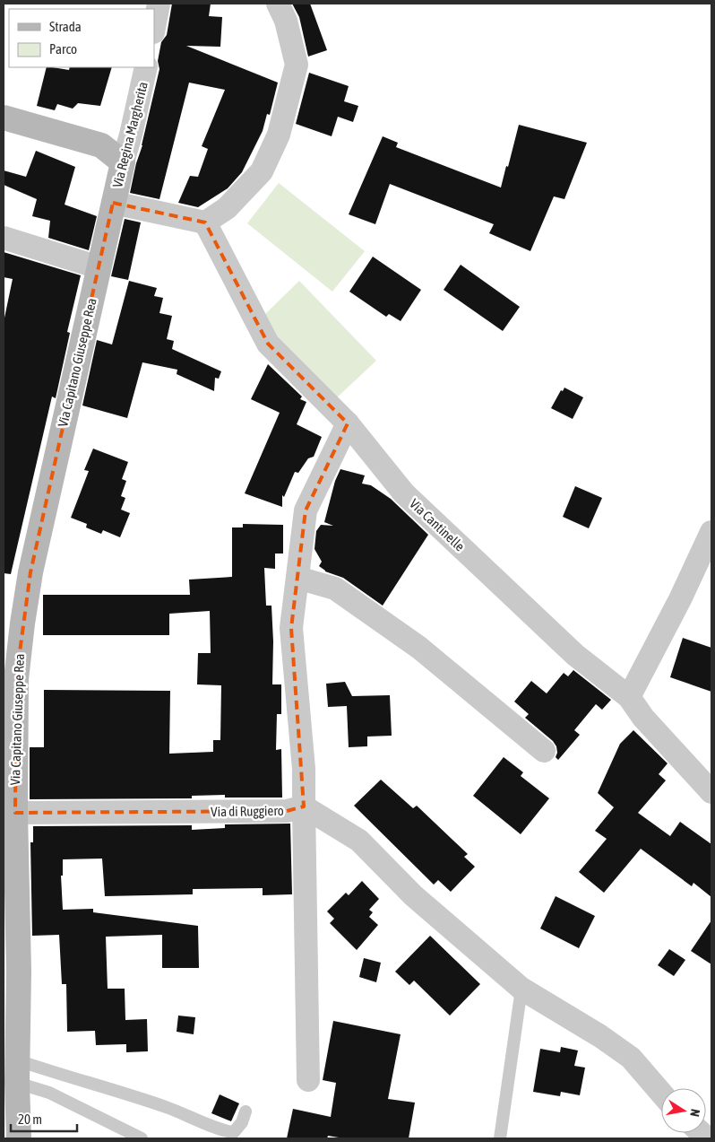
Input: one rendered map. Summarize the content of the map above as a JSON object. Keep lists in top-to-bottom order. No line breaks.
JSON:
{"streets":{"street":["Via Regina Margherita","Via Capitano Giuseppe Rea","Via Cantinelle","Via di Ruggiero"]},"crossings":[["Via Regina Margherita","Via Capitano Giuseppe Rea"],["Via Capitano Giuseppe Rea","Via di Ruggiero"],["Via Cantinelle","Via di Ruggiero"]],"legend":["Strada","Parco"],"scale_bar":"20 m","north":"right"}
